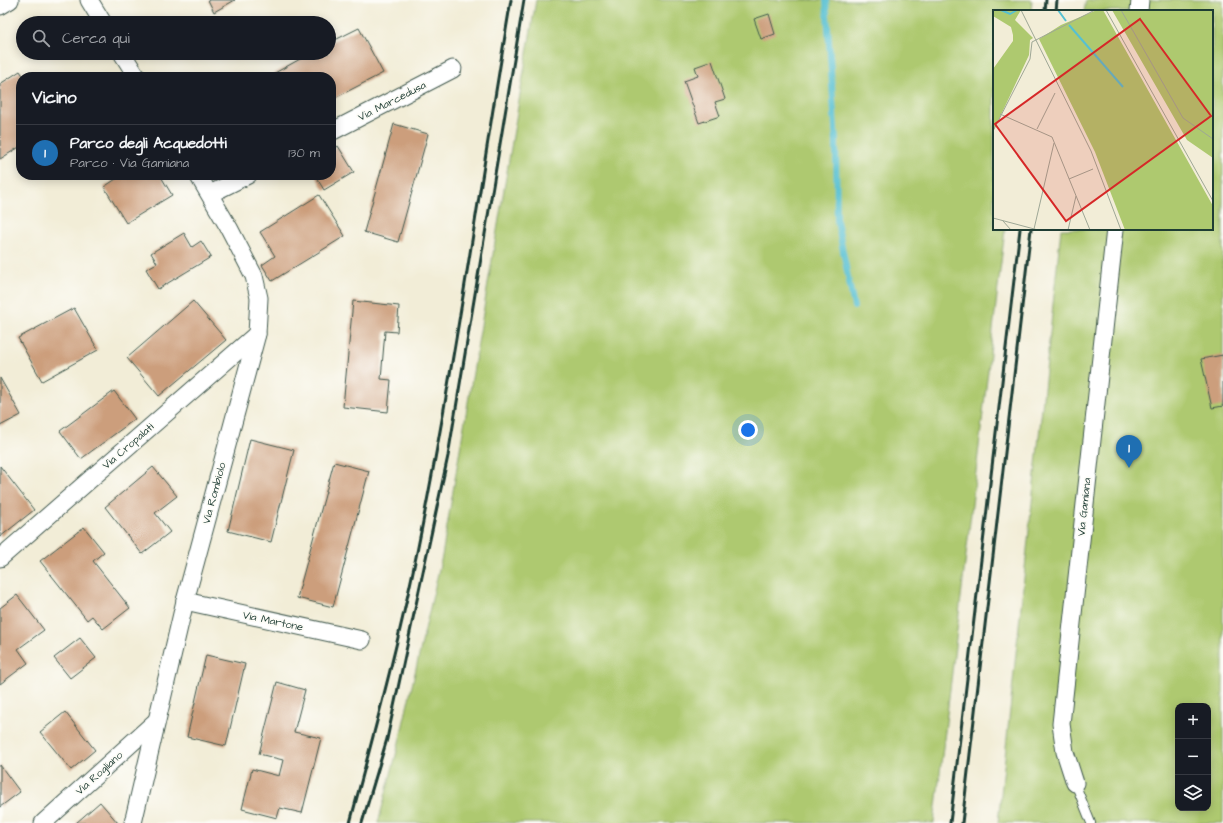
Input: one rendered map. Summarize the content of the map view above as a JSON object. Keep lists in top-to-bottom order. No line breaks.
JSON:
{"streets":{"street":["Via Marcedusa","Via Cropalati","Via Rombiolo","Via Gamiana","Via Martone","Via Rogliano"]},"crossings":[["Via Cropalati","Via Rombiolo"],["Via Rombiolo","Via Martone"],["Via Rombiolo","Via Rogliano"]],"page":{"search":"Cerca qui","heading":"Vicino","list":[{"mark":"1","name":"Parco degli Acquedotti","note":"Parco · Via Gamiana","value":"130 m"}],"pins":"1","map_buttons":["+","−"]}}
